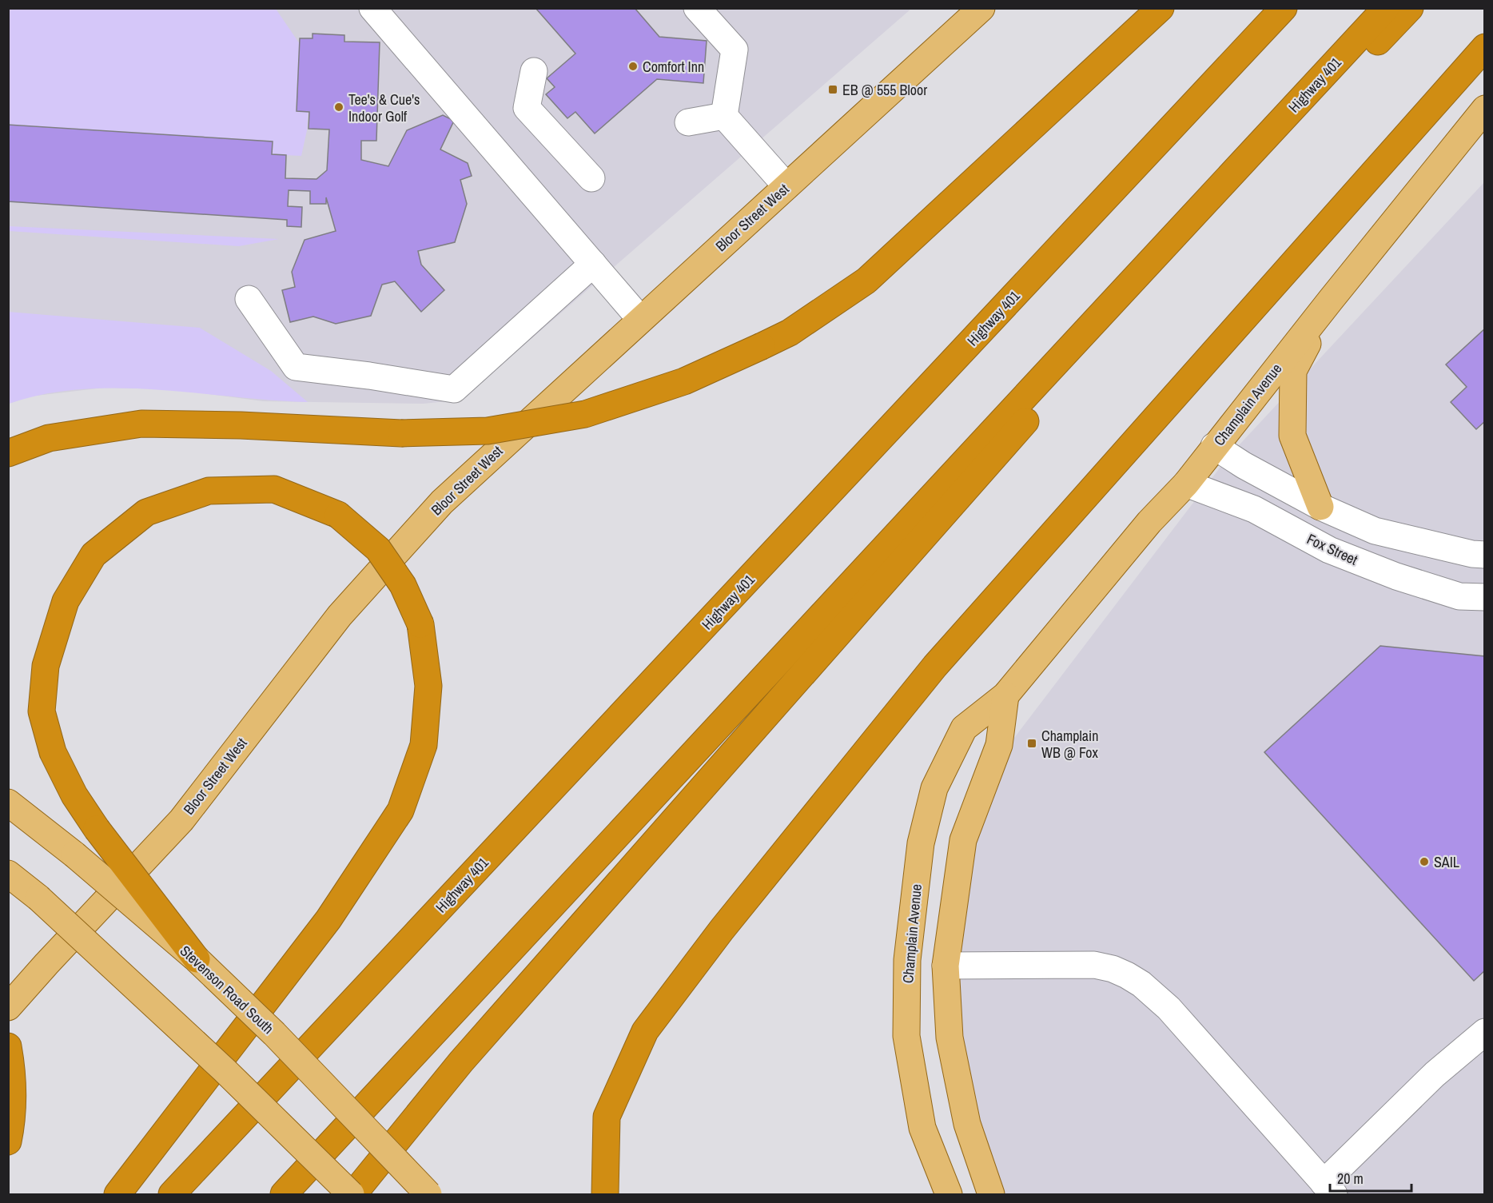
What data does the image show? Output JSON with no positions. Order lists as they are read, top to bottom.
{
  "streets": {
    "highway": ["Highway 401"],
    "main road": ["Bloor Street West", "Champlain Avenue", "Stevenson Road South"],
    "street": ["Fox Street"]
  },
  "crossings": [
    ["Champlain Avenue", "Fox Street"]
  ],
  "places": {
    "other": ["Comfort Inn", "Tee's & Cue's Indoor Golf", "SAIL"],
    "transit": ["EB @ 555 Bloor", "Champlain WB @ Fox"]
  },
  "scale_bar": "20 m"
}
